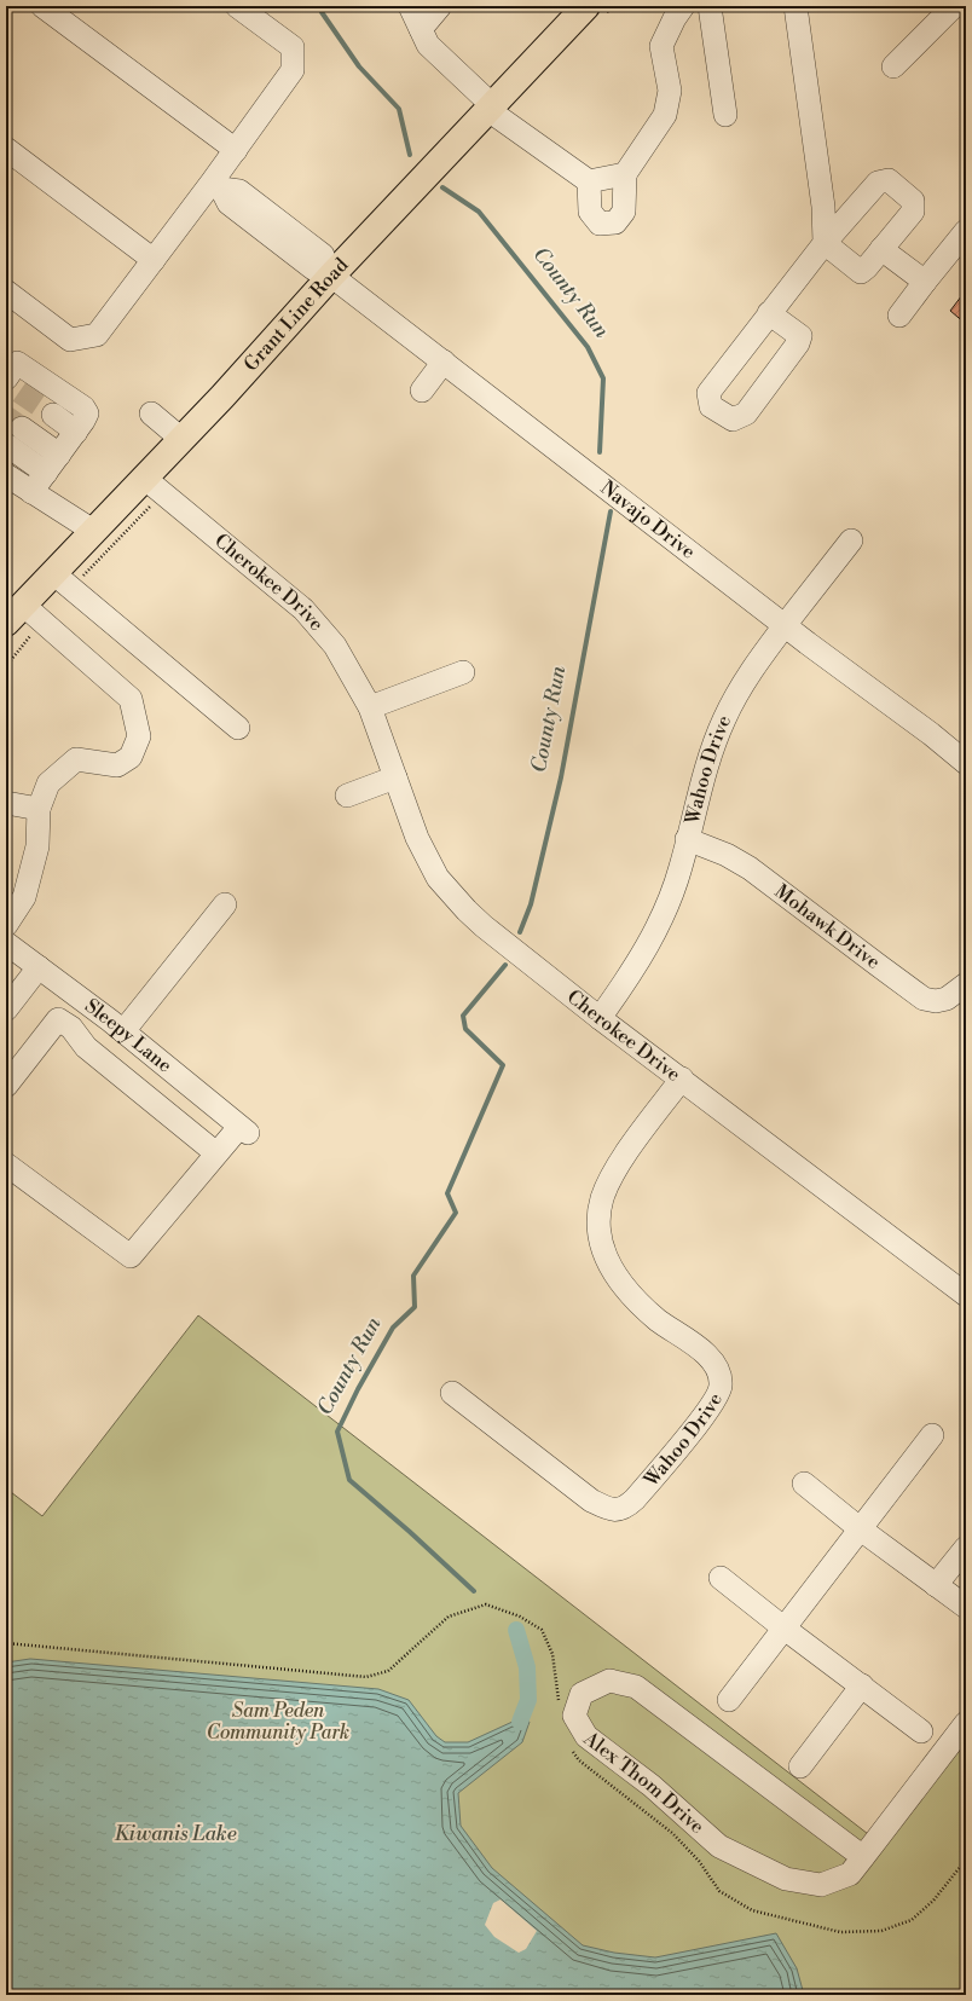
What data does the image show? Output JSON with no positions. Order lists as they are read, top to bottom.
{
  "streets": {
    "main road": ["Grant Line Road"],
    "street": [
      "Navajo Drive",
      "Cherokee Drive",
      "Wahoo Drive",
      "Mohawk Drive",
      "Sleepy Lane",
      "Alex Thom Drive"
    ]
  },
  "crossings": [
    ["Grant Line Road", "Navajo Drive"],
    ["Grant Line Road", "Cherokee Drive"],
    ["Navajo Drive", "Wahoo Drive"],
    ["Cherokee Drive", "Wahoo Drive"],
    ["Wahoo Drive", "Mohawk Drive"]
  ],
  "water": ["County Run", "Kiwanis Lake"],
  "parks": ["Sam Peden Community Park"]
}
